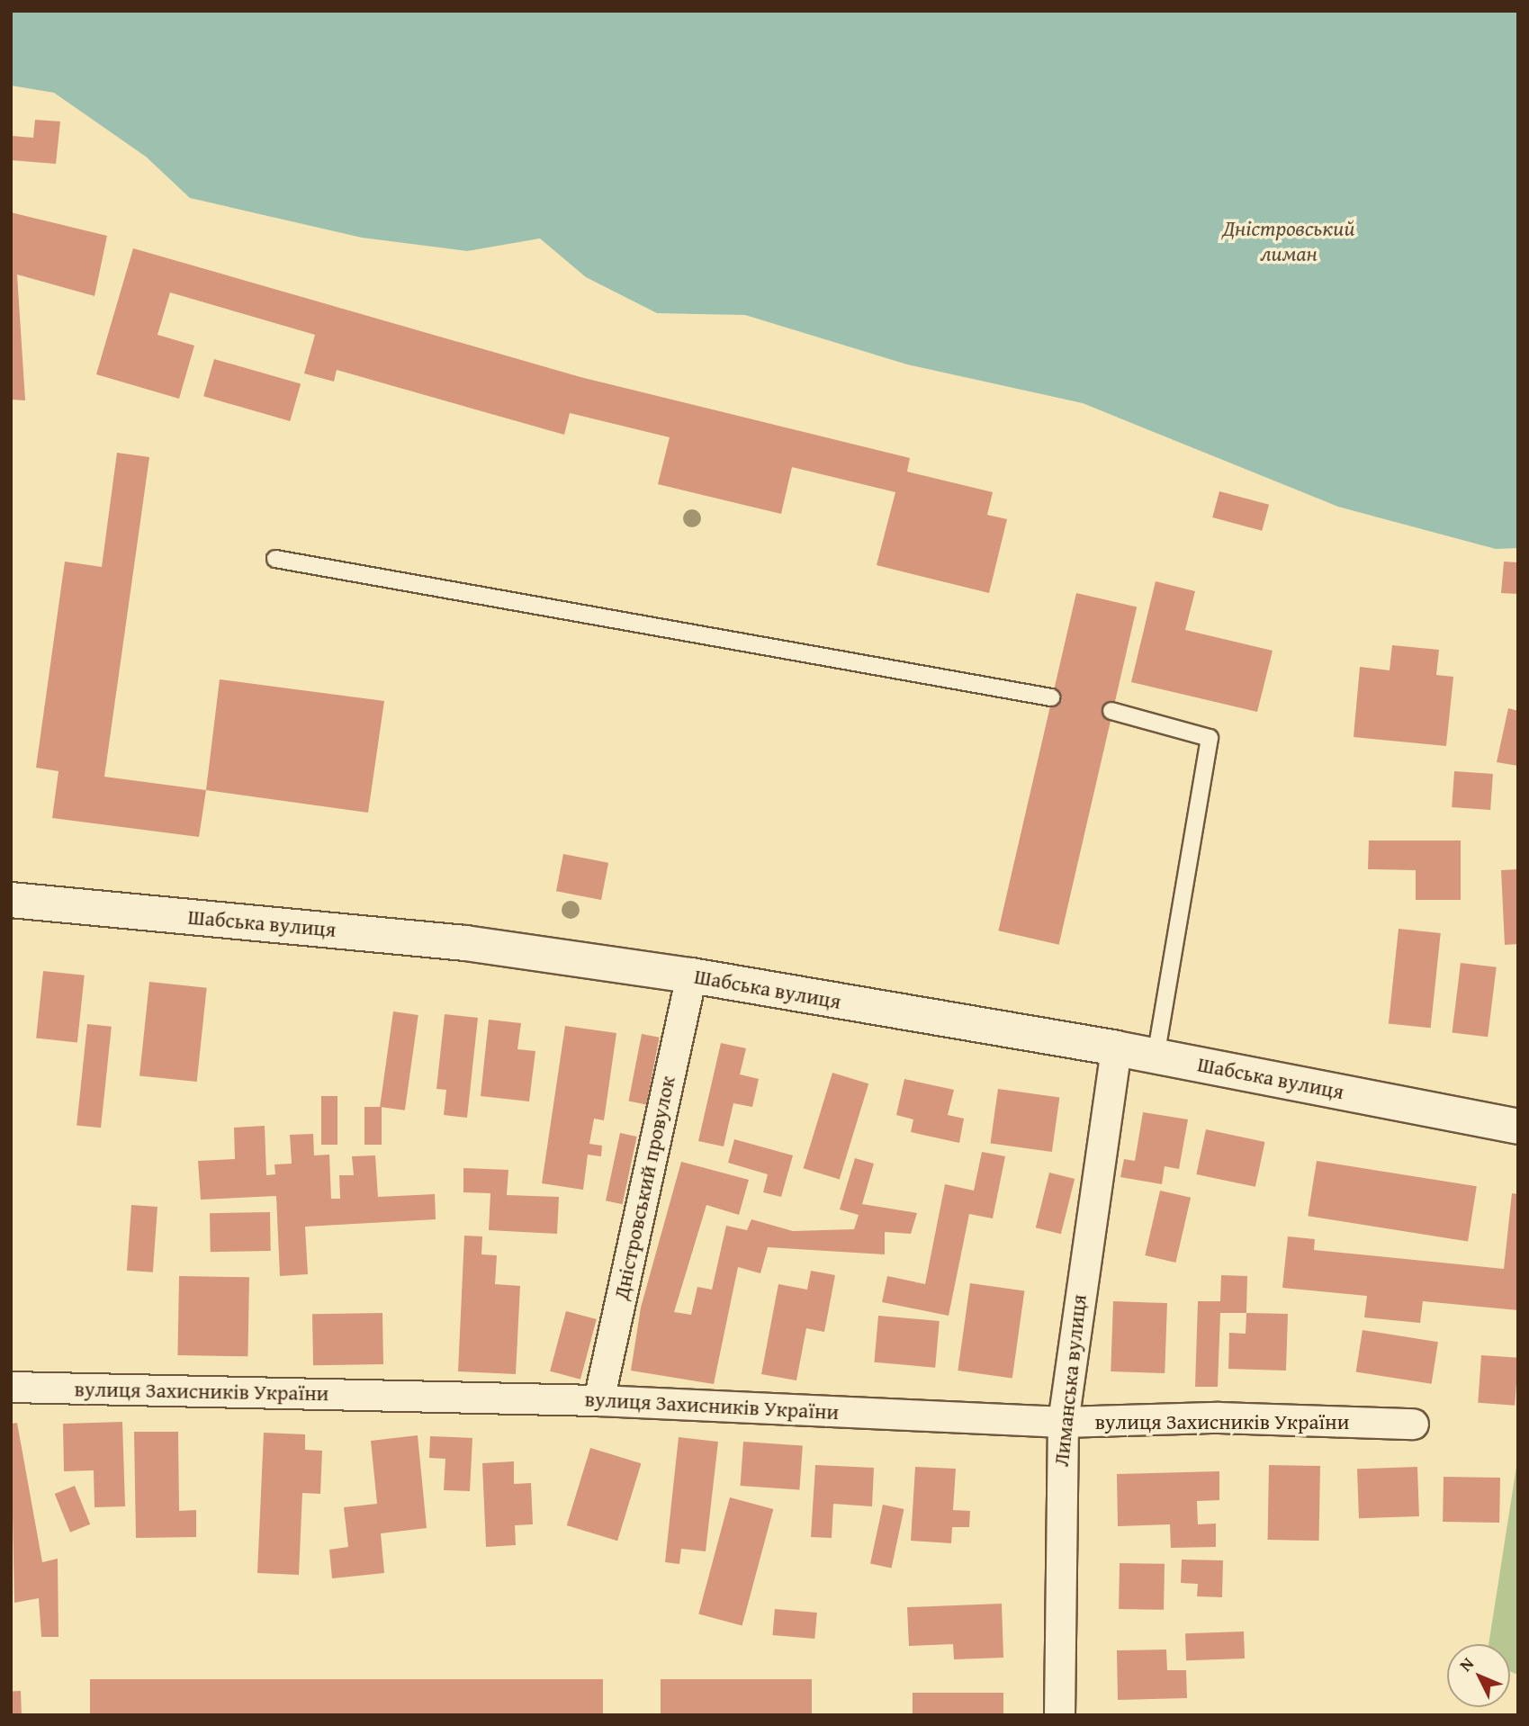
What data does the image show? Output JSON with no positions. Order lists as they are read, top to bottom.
{
  "streets": {
    "main road": ["Шабська вулиця"],
    "street": ["Дністровський провулок", "Лиманська вулиця", "вулиця Захисників України"]
  },
  "crossings": [
    ["Шабська вулиця", "Дністровський провулок"],
    ["Шабська вулиця", "Лиманська вулиця"],
    ["Дністровський провулок", "вулиця Захисників України"],
    ["Лиманська вулиця", "вулиця Захисників України"]
  ],
  "water": ["Дністровський лиман"],
  "north": "top left"
}
